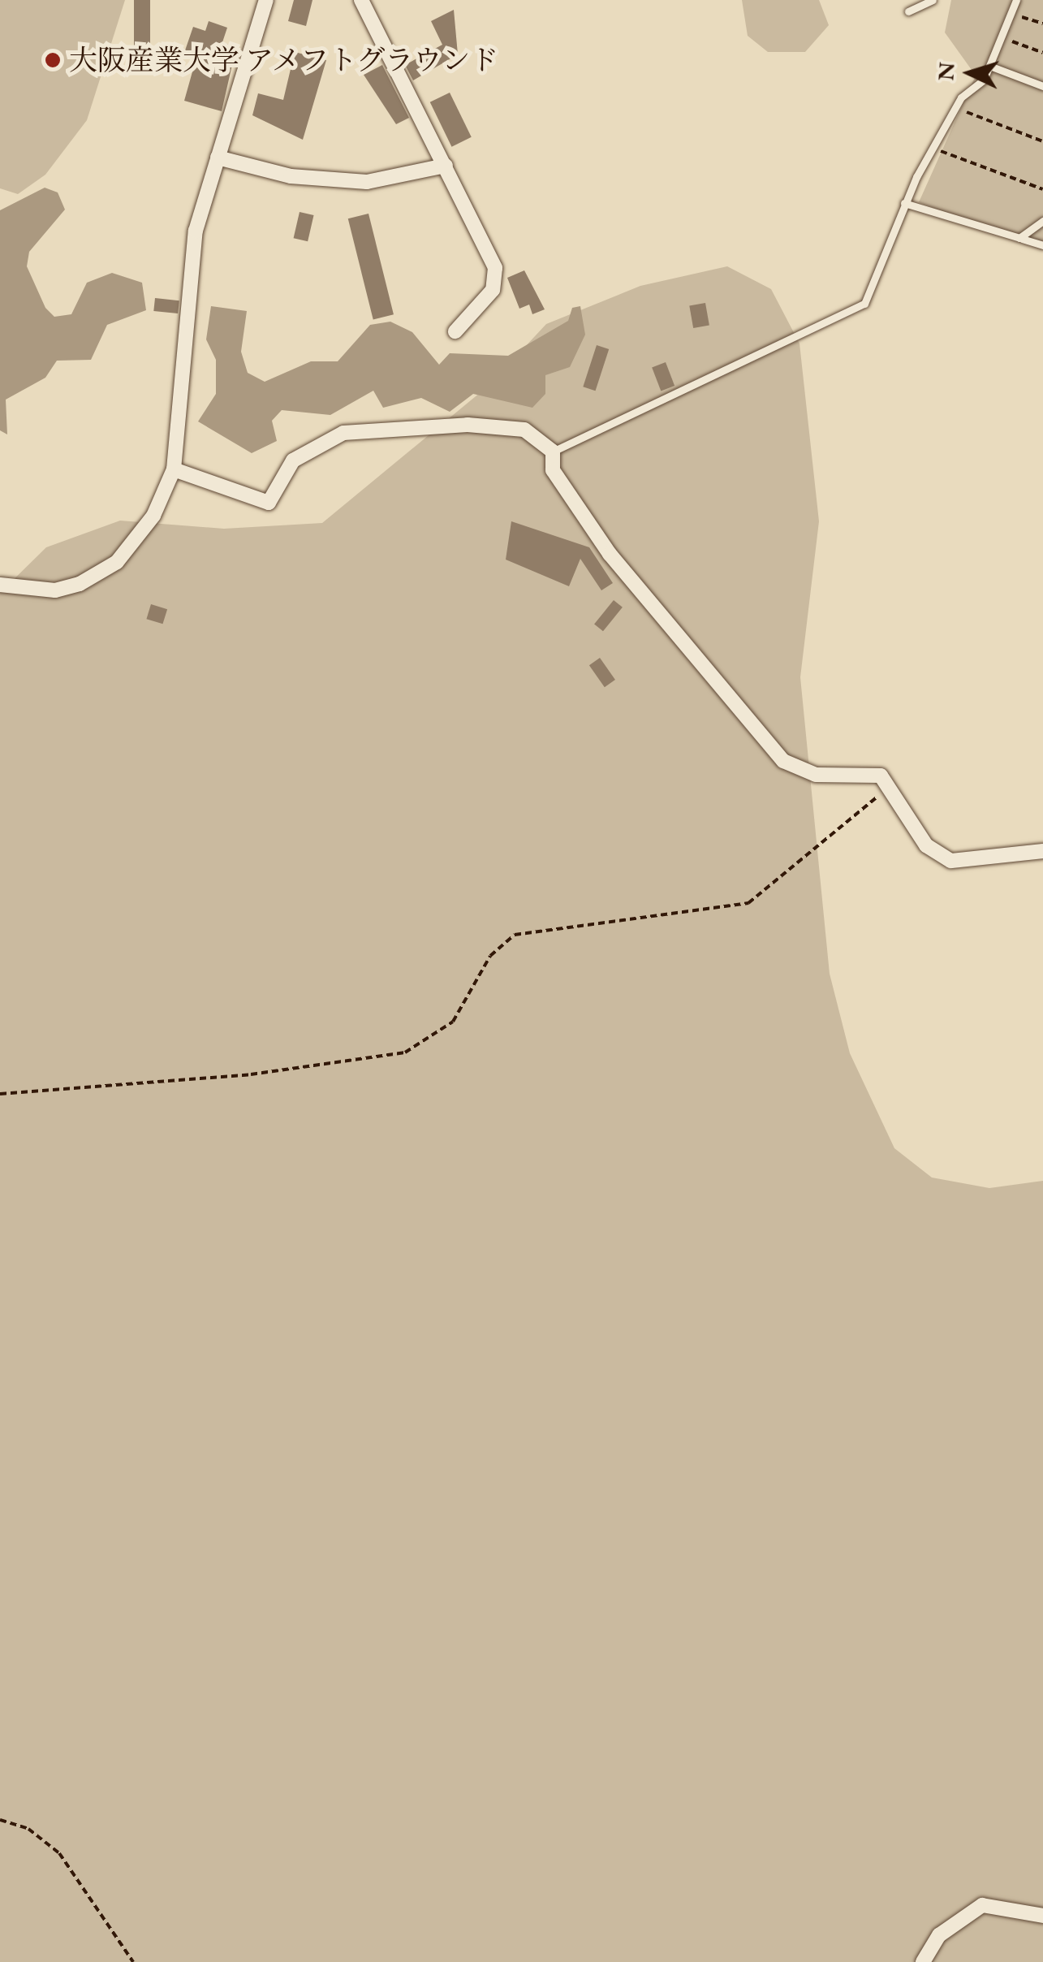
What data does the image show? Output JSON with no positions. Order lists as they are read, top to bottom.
{
  "places": ["大阪産業大学 アメフトグラウンド"],
  "north": "left"
}
